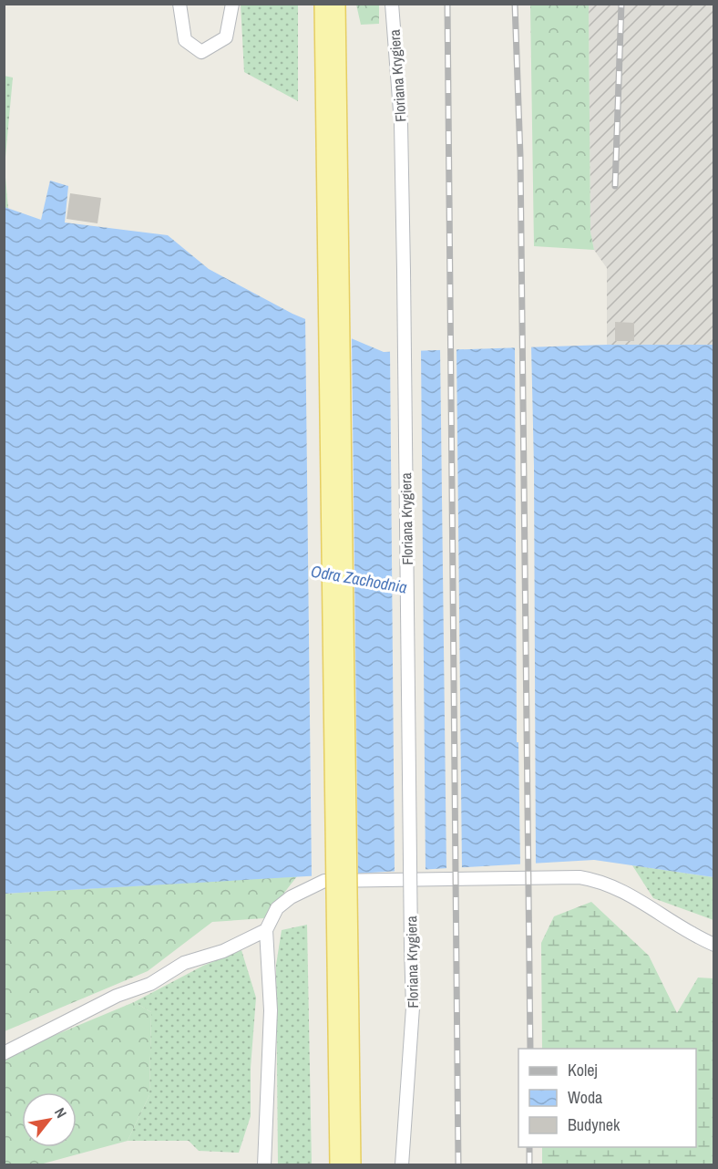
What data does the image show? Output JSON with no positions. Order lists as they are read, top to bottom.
{
  "streets": {
    "lane": ["Floriana Krygiera"]
  },
  "water": ["Odra Zachodnia"],
  "legend": ["Kolej", "Woda", "Budynek"],
  "north": "top right"
}
